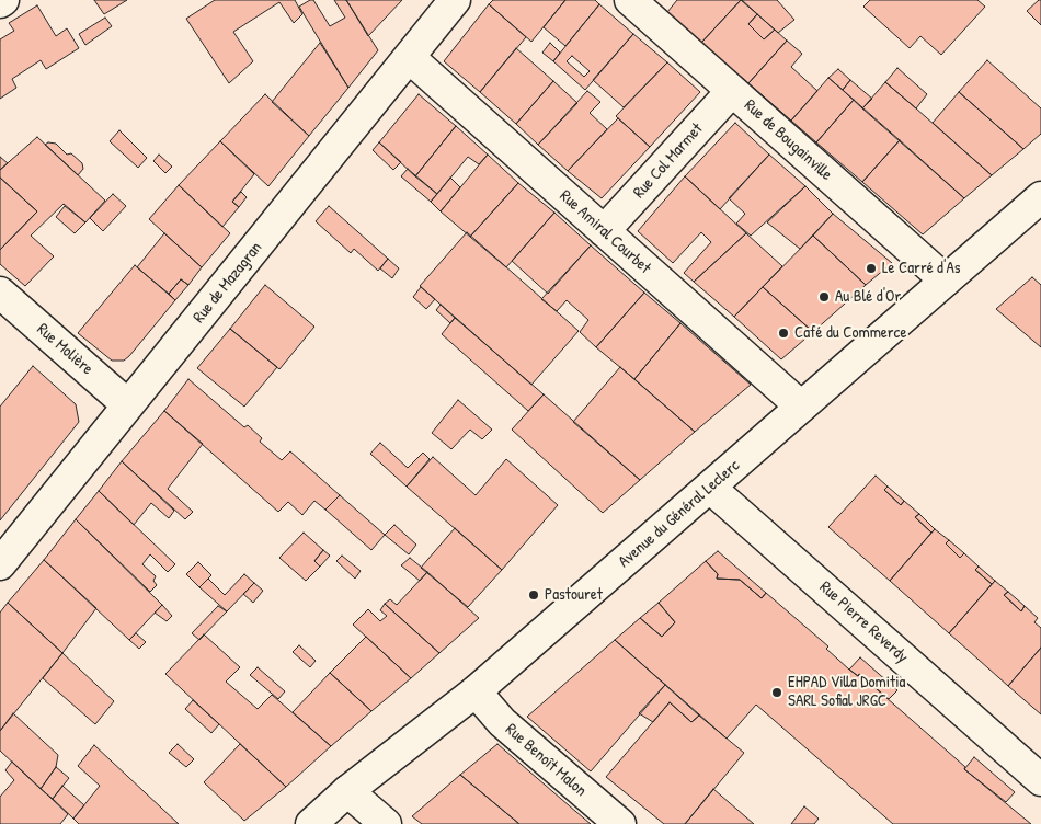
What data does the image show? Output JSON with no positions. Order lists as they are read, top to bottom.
{
  "streets": {
    "street": [
      "Rue de Bougainville",
      "Rue Col Marmet",
      "Rue Amiral Courbet",
      "Rue de Mazagran",
      "Rue Molière",
      "Avenue du Général Leclerc",
      "Rue Pierre Reverdy",
      "Rue Benoît Malon"
    ]
  },
  "crossings": [
    ["Rue de Bougainville", "Rue Col Marmet"],
    ["Rue de Bougainville", "Avenue du Général Leclerc"],
    ["Rue Col Marmet", "Rue Amiral Courbet"],
    ["Rue Amiral Courbet", "Rue de Mazagran"],
    ["Rue Amiral Courbet", "Avenue du Général Leclerc"],
    ["Rue de Mazagran", "Rue Molière"],
    ["Avenue du Général Leclerc", "Rue Pierre Reverdy"],
    ["Avenue du Général Leclerc", "Rue Benoît Malon"]
  ],
  "places": [
    "Le Carré d'As",
    "Au Blé d'Or",
    "Café du Commerce",
    "Pastouret",
    "EHPAD Villa Domitia SARL Sofial JRGC"
  ]
}
